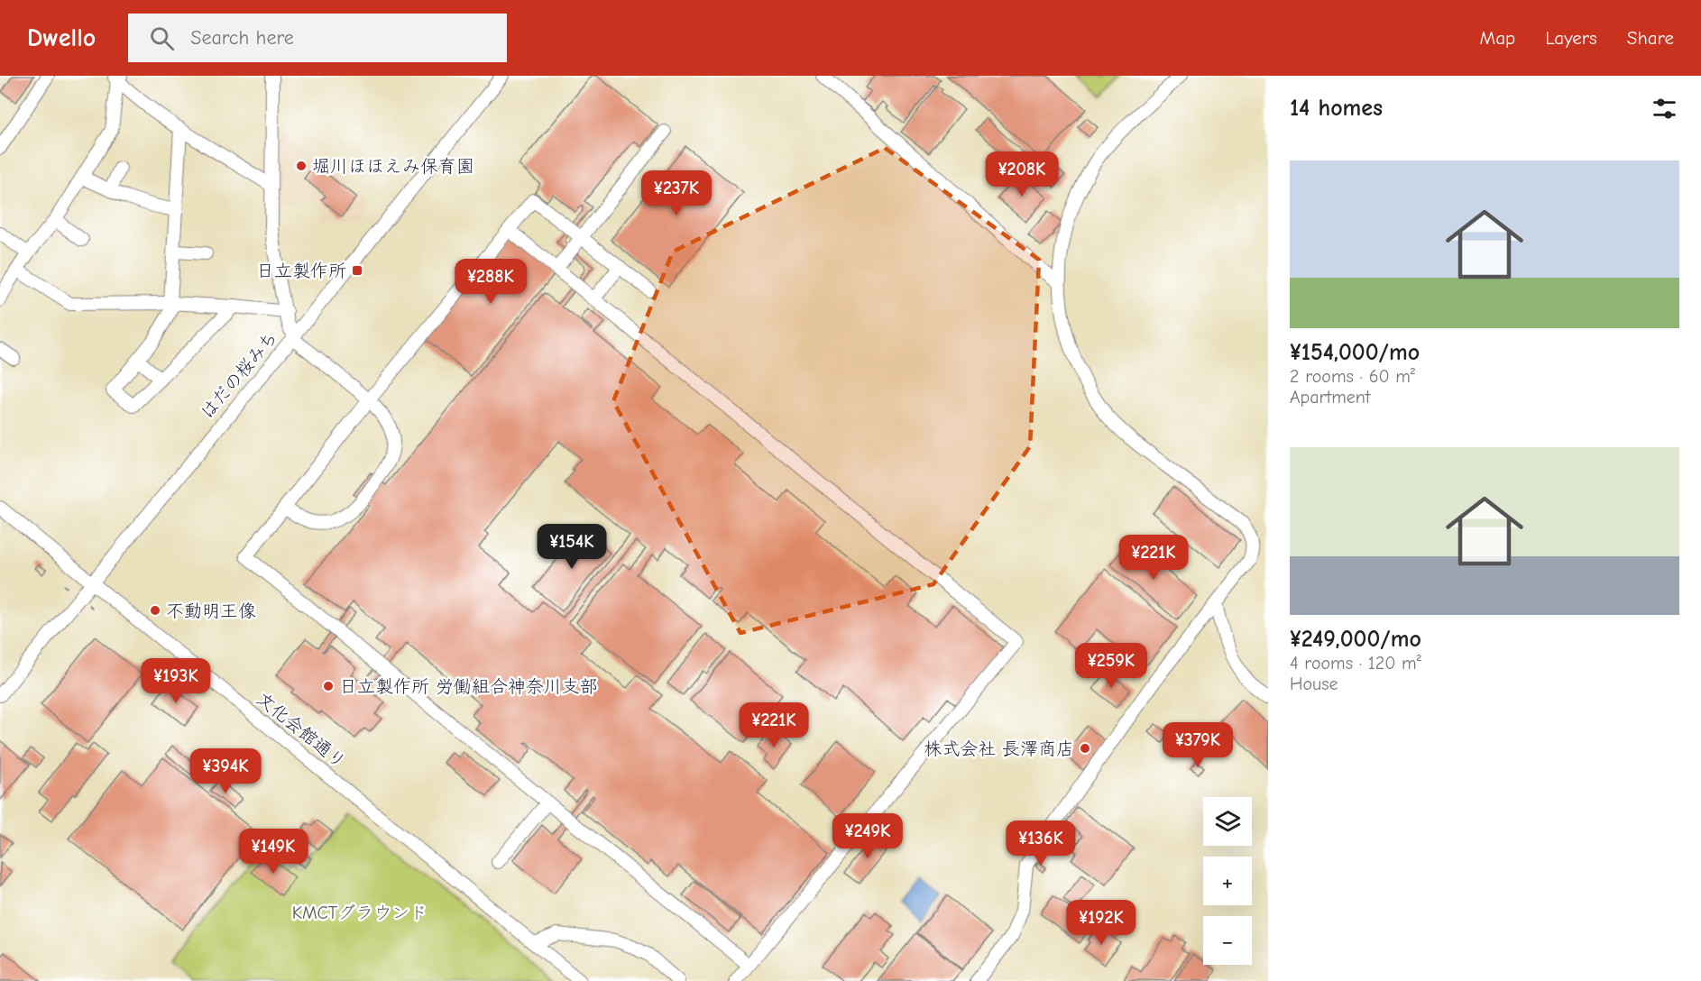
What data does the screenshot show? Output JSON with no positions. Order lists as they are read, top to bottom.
{
  "streets": {
    "street": ["はだの桜みち", "文化会館通り"]
  },
  "crossings": [
    ["はだの桜みち", "文化会館通り"]
  ],
  "parks": ["KMCTグラウンド"],
  "places": {
    "other": [
      "堀川ほほえみ保育園",
      "不動明王像",
      "日立製作所 労働組合神奈川支部",
      "株式会社 長澤商店"
    ],
    "transit": ["日立製作所"]
  },
  "page": {
    "header": "Dwello",
    "search": "Search here",
    "nav": ["Map", "Layers", "Share"],
    "heading": "14 homes",
    "list": [
      {
        "name": "¥154,000/mo",
        "note": "2 rooms · 60 m² · Apartment"
      },
      {
        "name": "¥249,000/mo",
        "note": "4 rooms · 120 m² · House"
      }
    ],
    "price": [
      "¥208K",
      "¥237K",
      "¥288K",
      "¥154K",
      "¥221K",
      "¥259K",
      "¥193K",
      "¥221K",
      "¥379K",
      "¥394K",
      "¥249K",
      "¥136K",
      "¥149K",
      "¥192K"
    ],
    "map_buttons": ["+", "−"]
  }
}
